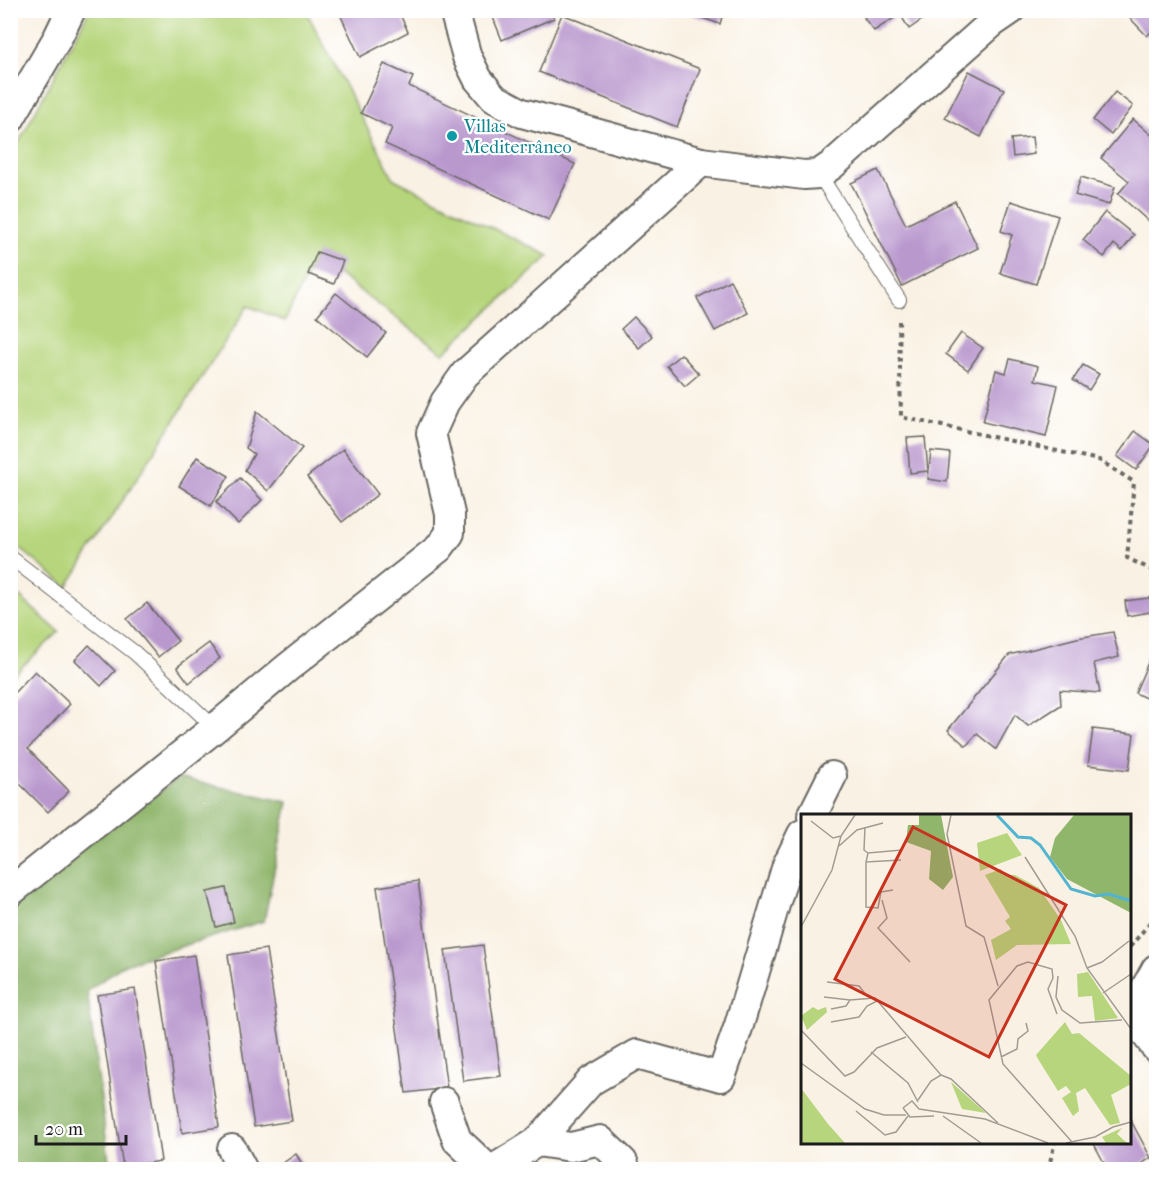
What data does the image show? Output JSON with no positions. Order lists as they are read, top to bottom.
{
  "places": ["Villas Mediterrâneo"],
  "scale_bar": "20 m"
}
